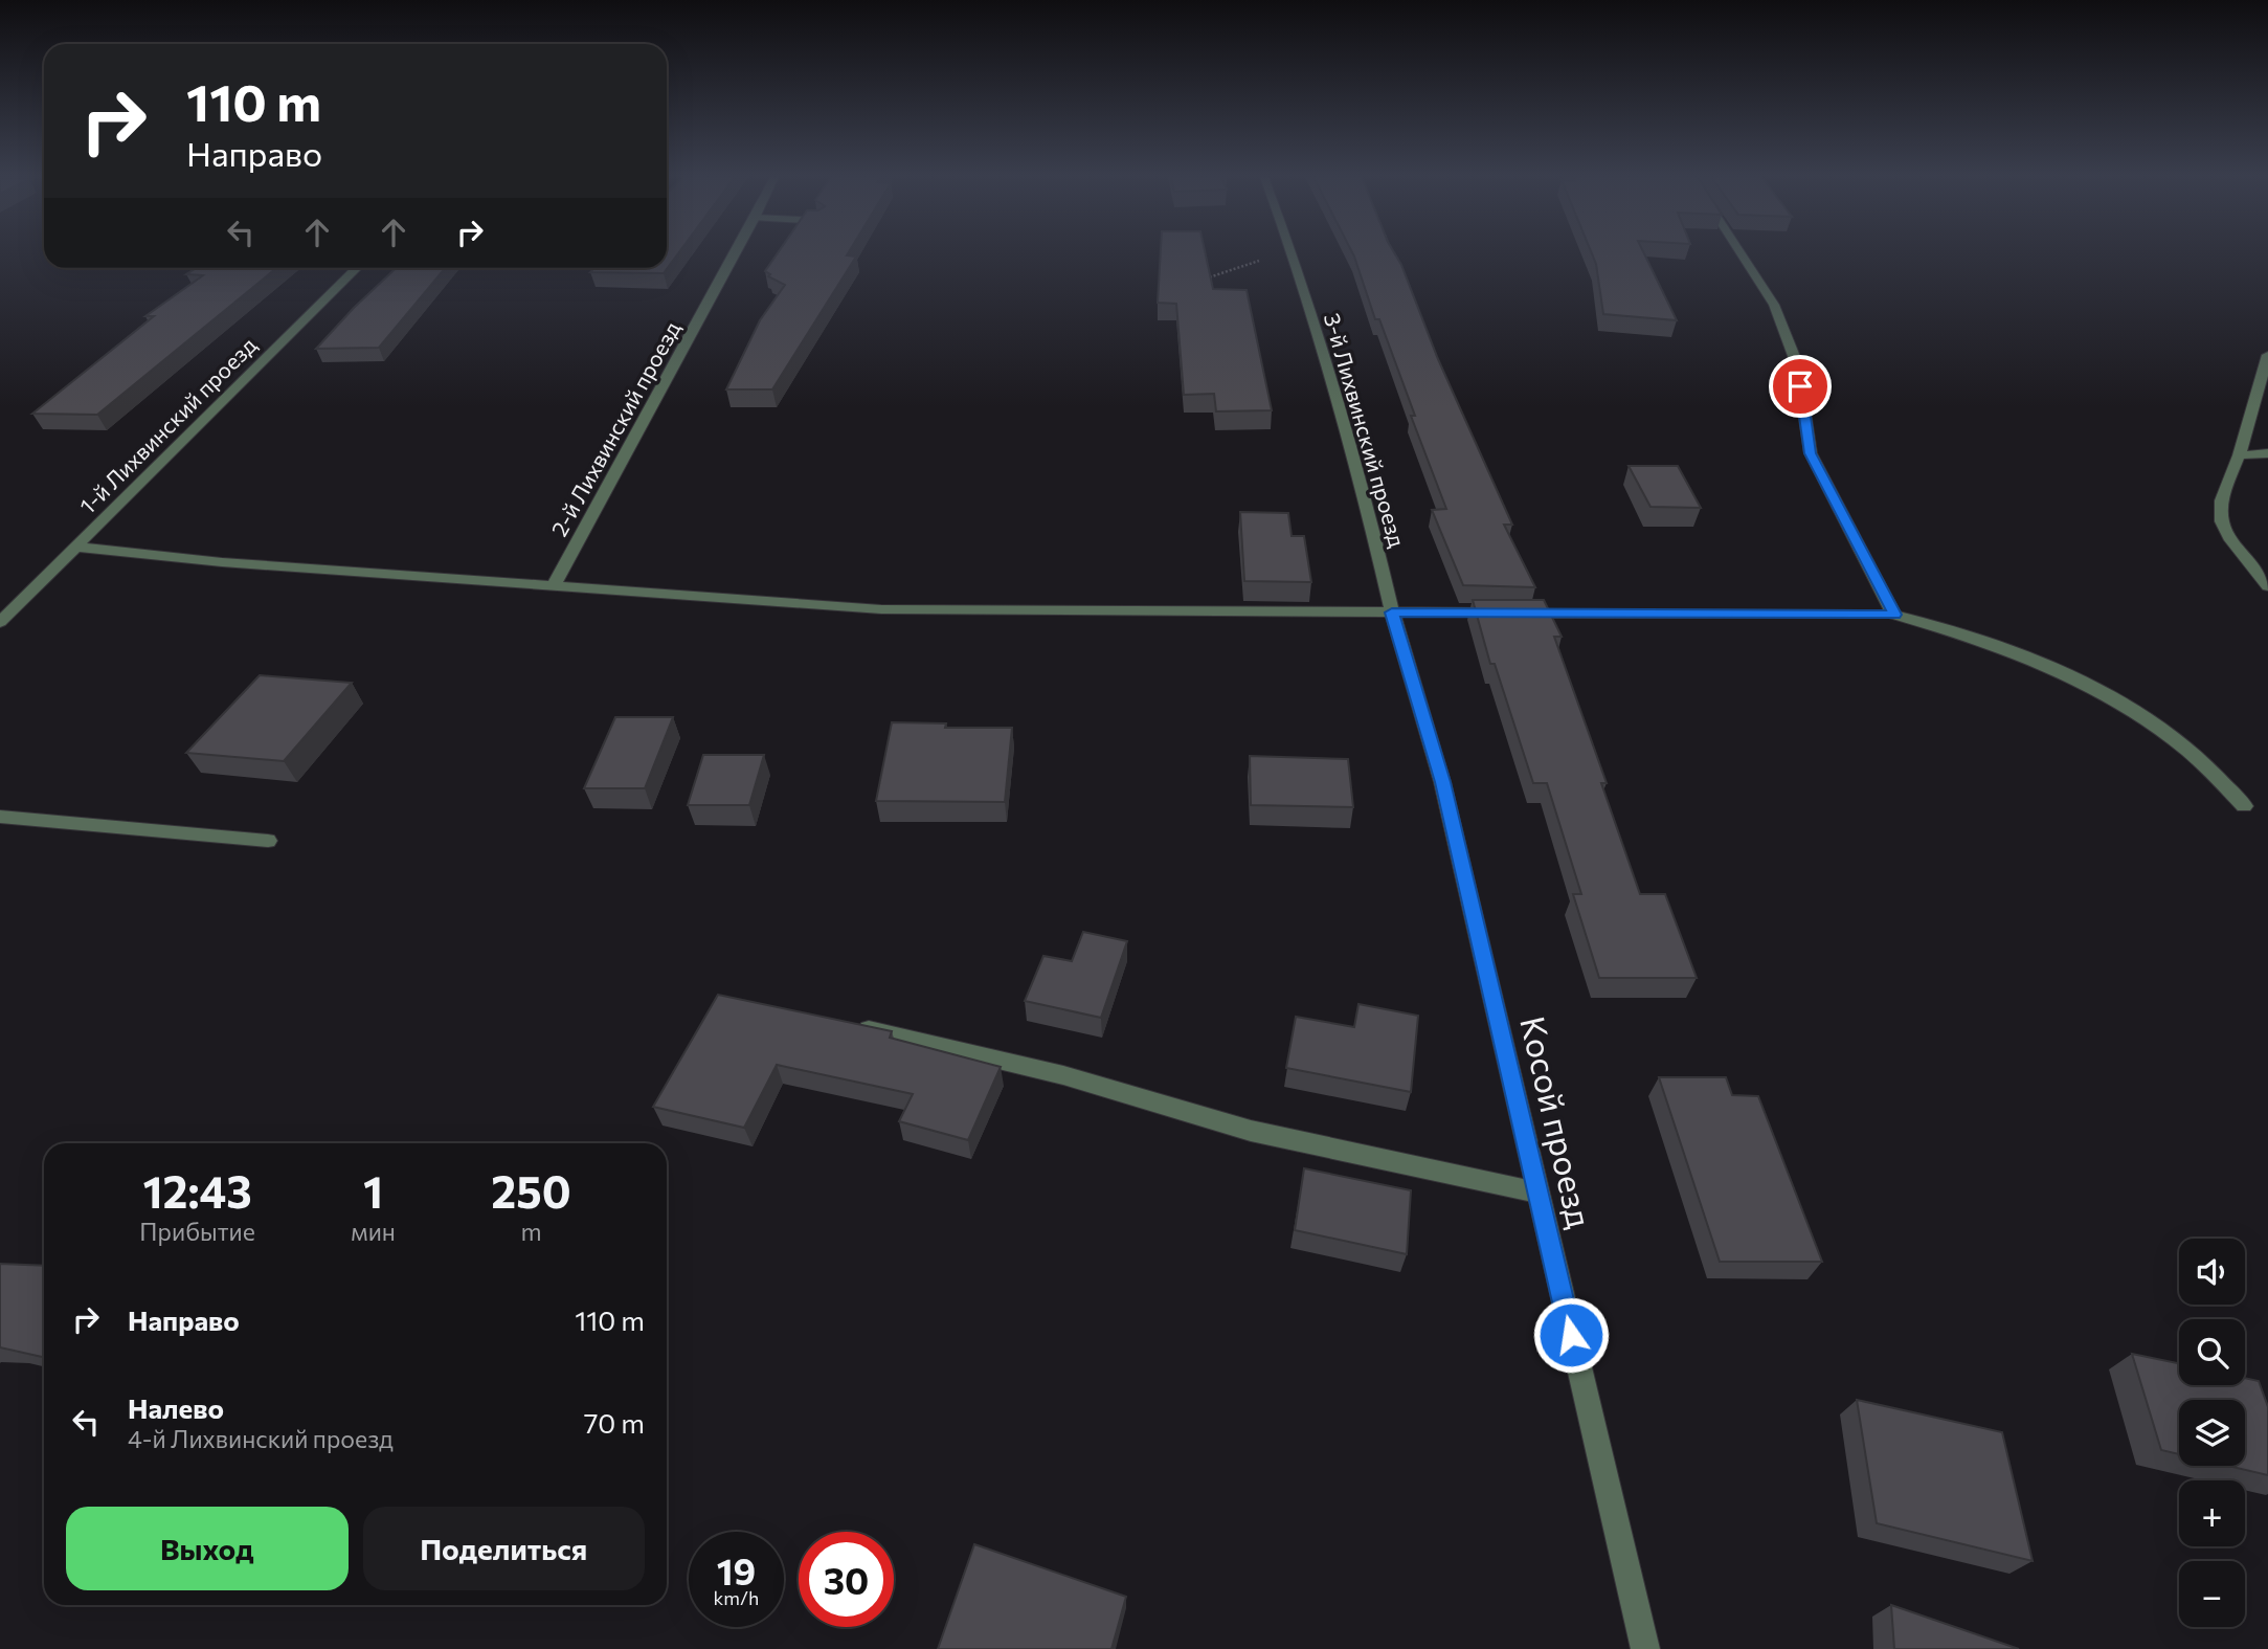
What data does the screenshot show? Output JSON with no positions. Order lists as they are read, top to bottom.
{
  "streets": {
    "street": [
      "1-й Лихвинский проезд",
      "2-й Лихвинский проезд",
      "3-й Лихвинский проезд",
      "Косой проезд"
    ]
  },
  "crossings": [
    ["3-й Лихвинский проезд", "Косой проезд"]
  ],
  "page": {
    "turn": ["110 m", "Направо"],
    "eta": [
      "12:43",
      "Прибытие",
      "1",
      "мин",
      "250",
      "m"
    ],
    "map_buttons": ["+", "−"],
    "list": [
      {
        "name": "Направо",
        "value": "110 m"
      },
      {
        "name": "Налево",
        "note": "4-й Лихвинский проезд",
        "value": "70 m"
      }
    ],
    "buttons": ["Выход", "Поделиться"],
    "speed": "19 km/h",
    "limit": "30"
  }
}
